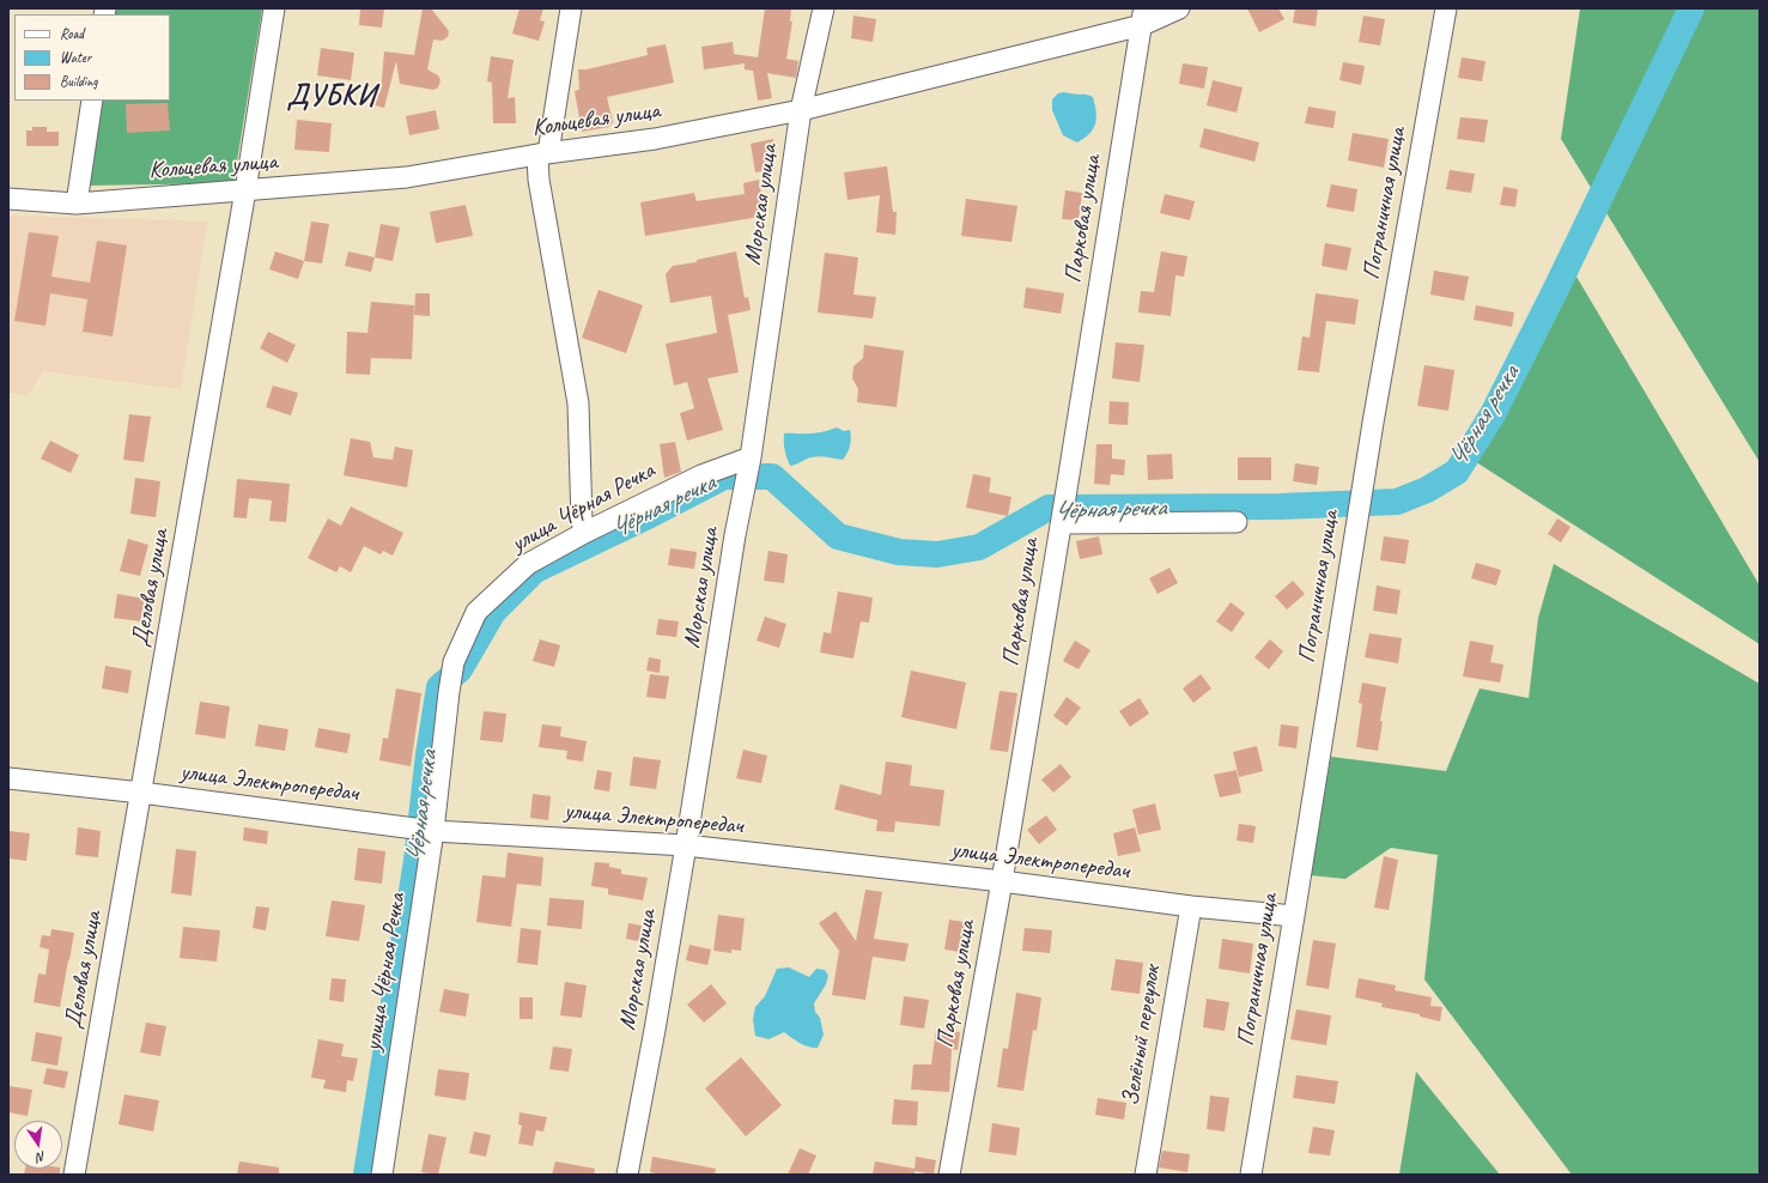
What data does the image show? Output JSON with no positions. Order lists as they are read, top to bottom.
{
  "streets": {
    "street": [
      "Кольцевая улица",
      "Пограничная улица",
      "Морская улица",
      "Парковая улица",
      "улица Чёрная Речка",
      "Деловая улица",
      "улица Электропередач",
      "Зелёный переулок"
    ]
  },
  "crossings": [
    ["Кольцевая улица", "Морская улица"],
    ["Кольцевая улица", "Парковая улица"],
    ["Кольцевая улица", "Деловая улица"],
    ["Пограничная улица", "улица Электропередач"],
    ["Морская улица", "улица Чёрная Речка"],
    ["Морская улица", "улица Электропередач"],
    ["Парковая улица", "улица Электропередач"],
    ["улица Чёрная Речка", "улица Электропередач"],
    ["Деловая улица", "улица Электропередач"],
    ["улица Электропередач", "Зелёный переулок"]
  ],
  "districts": ["ДУБКИ"],
  "water": ["Чёрная речка"],
  "legend": ["Road", "Water", "Building"],
  "north": "bottom"
}
